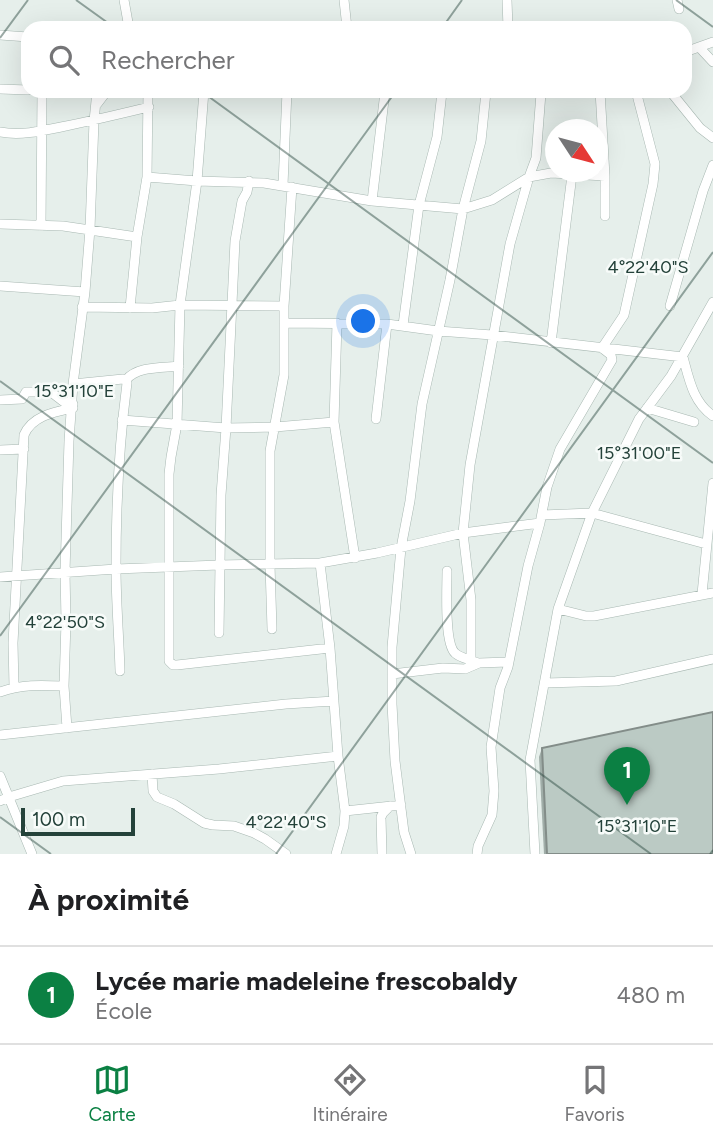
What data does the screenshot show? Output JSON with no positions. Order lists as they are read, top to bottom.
{
  "scale_bar": "100 m",
  "north": "bottom right",
  "page": {
    "search": "Rechercher",
    "pins": "1",
    "scale": "100 m",
    "heading": "À proximité",
    "list": [
      {
        "mark": "1",
        "name": "Lycée marie madeleine frescobaldy",
        "note": "École",
        "value": "480 m"
      }
    ],
    "nav": ["Carte", "Itinéraire", "Favoris"]
  },
  "coordinates": [
    "4°22'40\"S",
    "15°31'10\"E",
    "15°31'00\"E",
    "4°22'50\"S"
  ]
}
